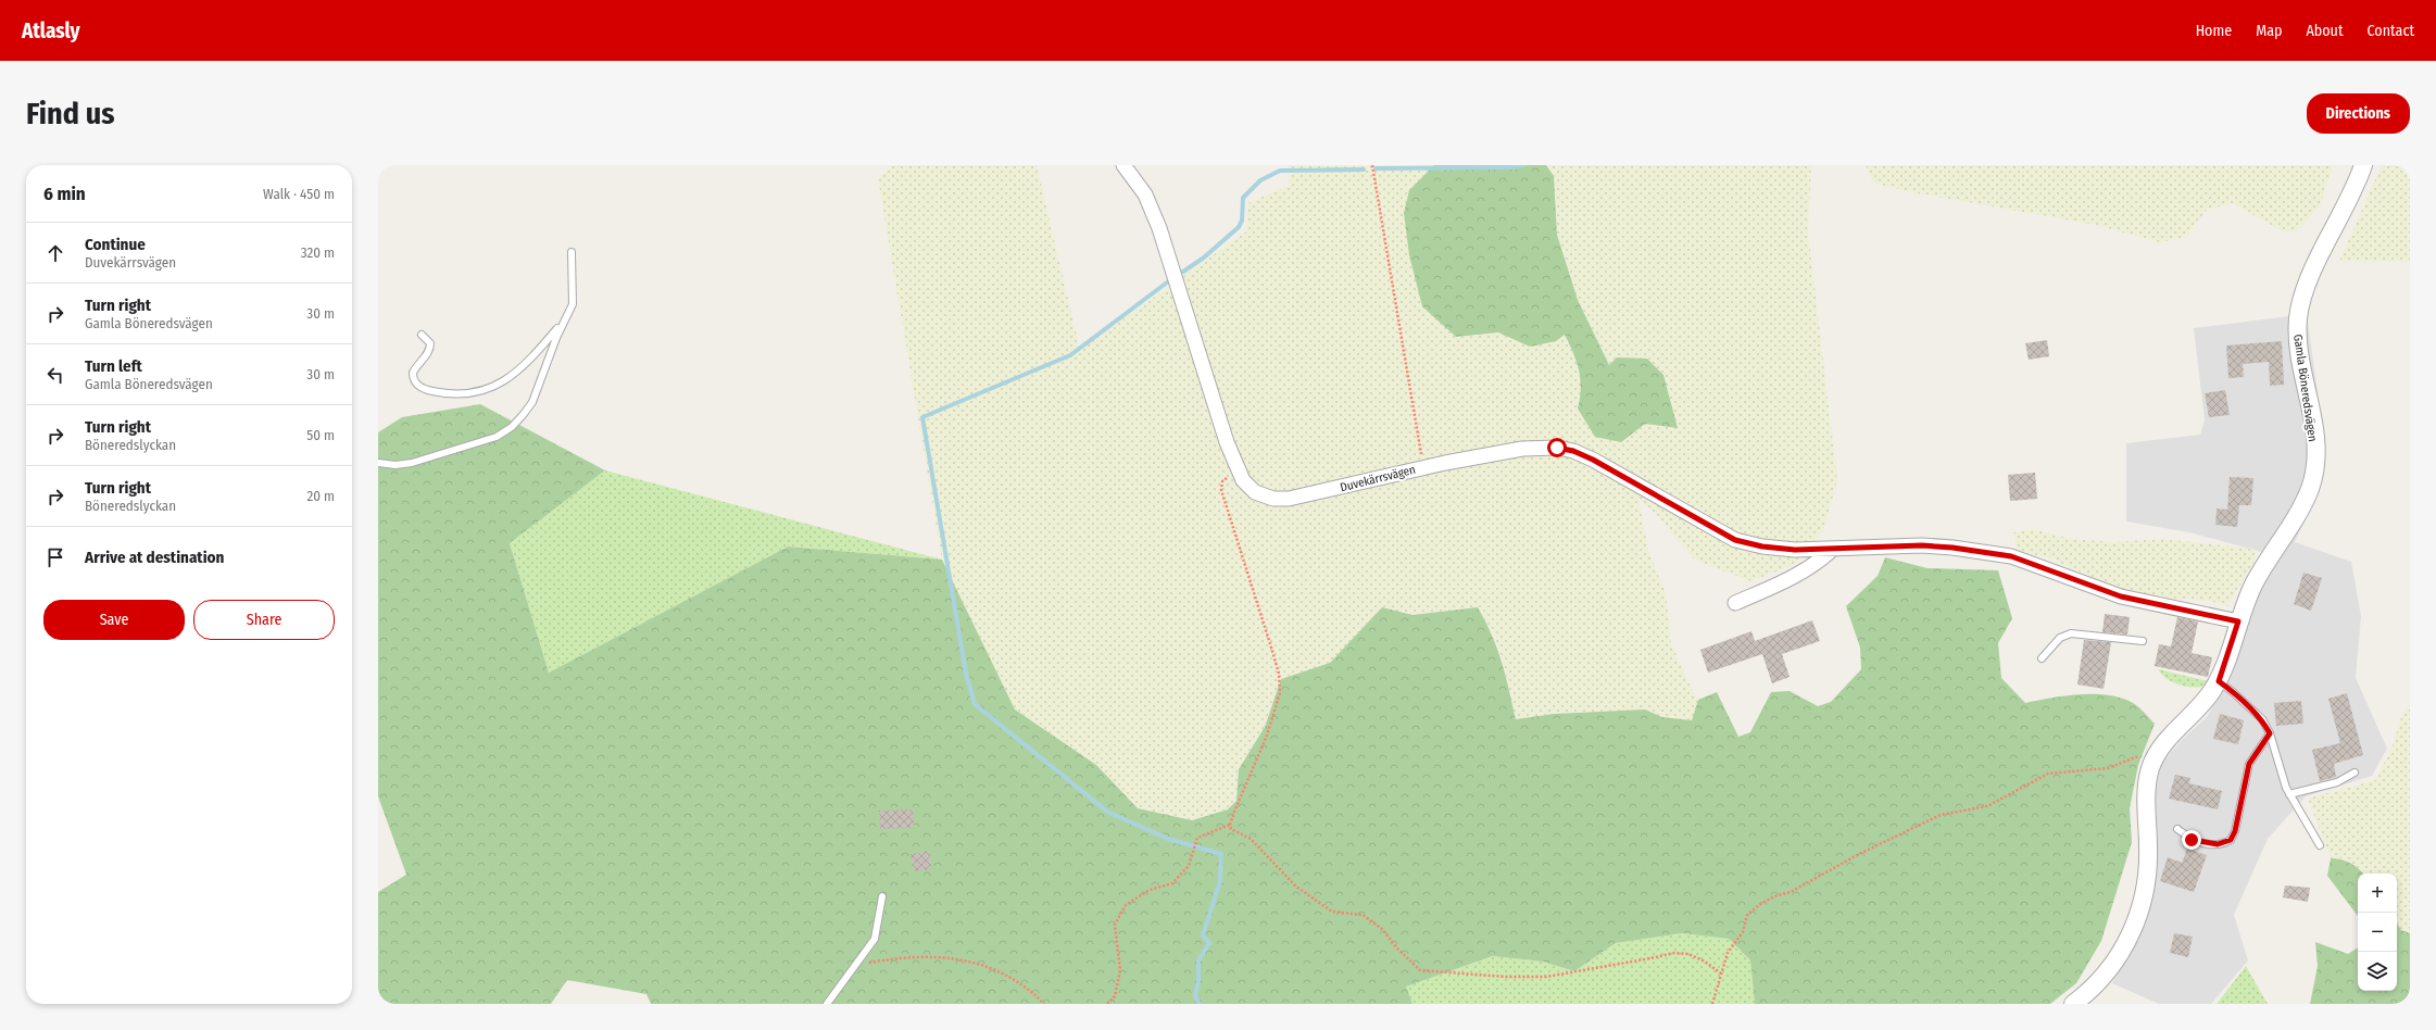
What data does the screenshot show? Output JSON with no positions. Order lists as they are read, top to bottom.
{
  "streets": {
    "street": ["Gamla Böneredsvägen", "Duvekärrsvägen"]
  },
  "crossings": [
    ["Gamla Böneredsvägen", "Duvekärrsvägen"]
  ],
  "page": {
    "header": "Atlasly",
    "nav": [
      "Home",
      "Map",
      "About",
      "Contact"
    ],
    "buttons": [
      "Directions",
      ["Save", "Share"]
    ],
    "title": "Find us",
    "heading": ["6 min", "Walk · 450 m"],
    "list": [
      ["Continue", "Duvekärrsvägen", "320 m"],
      ["Turn right", "Gamla Böneredsvägen", "30 m"],
      ["Turn left", "Gamla Böneredsvägen", "30 m"],
      ["Turn right", "Böneredslyckan", "50 m"],
      ["Turn right", "Böneredslyckan", "20 m"],
      "Arrive at destination"
    ],
    "map_buttons": ["+", "−"]
  }
}
